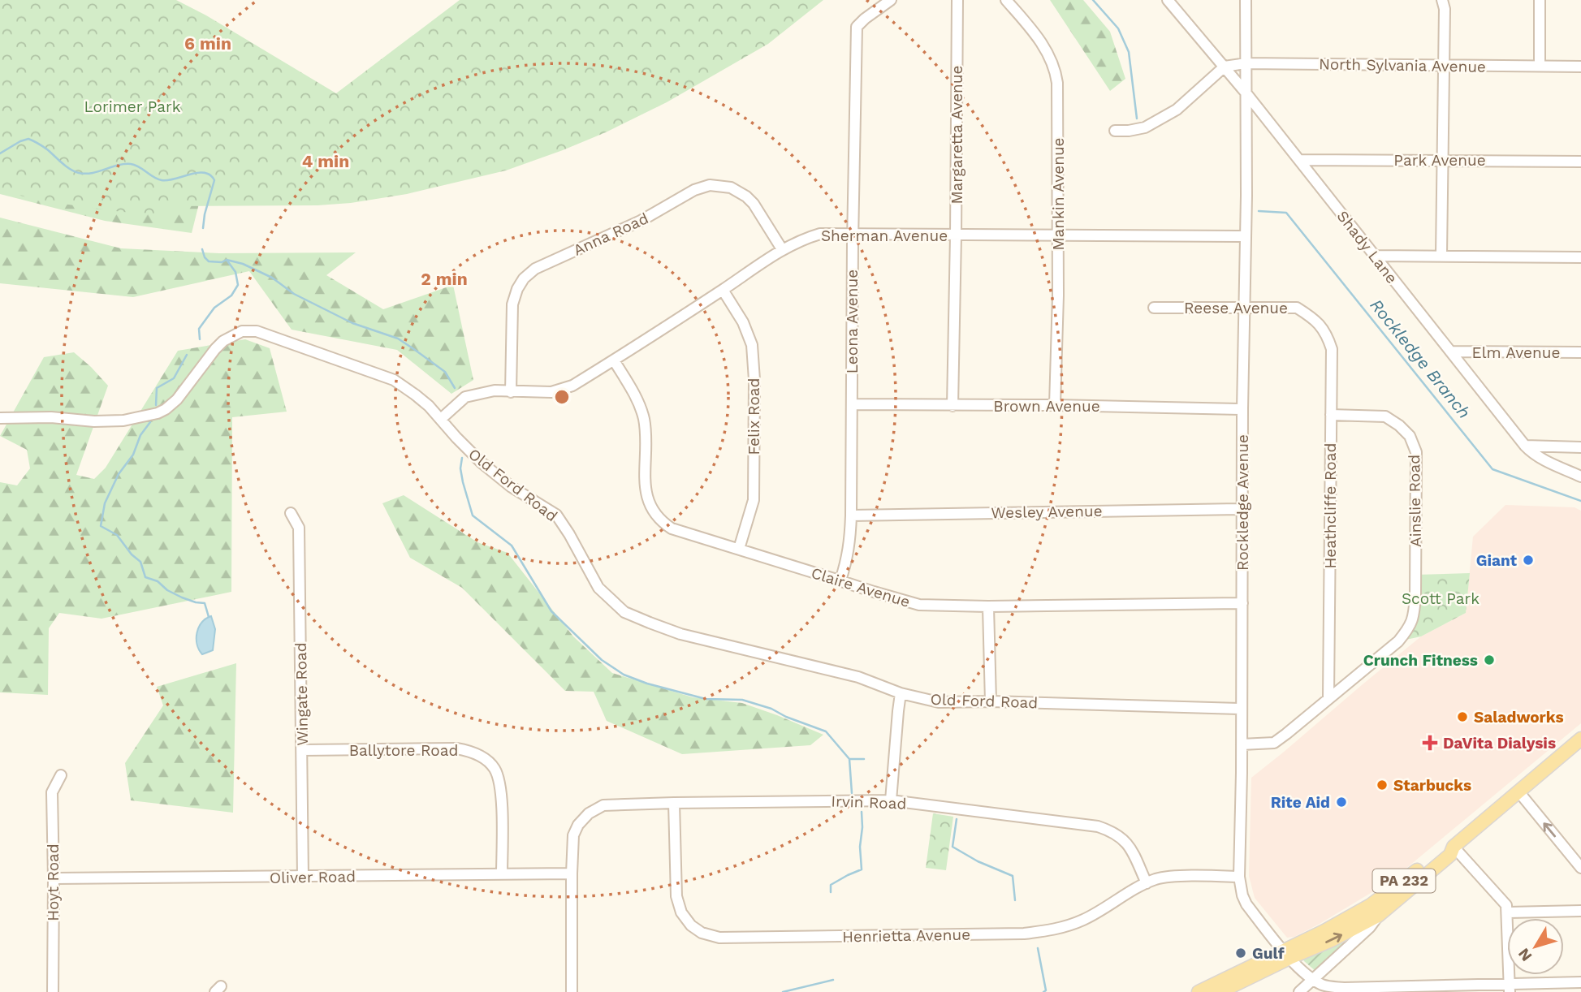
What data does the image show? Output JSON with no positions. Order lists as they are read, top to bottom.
{
  "streets": {
    "main road": ["PA 232"],
    "street": [
      "North Sylvania Avenue",
      "Margaretta Avenue",
      "Park Avenue",
      "Mankin Avenue",
      "Anna Road",
      "Sherman Avenue",
      "Shady Lane",
      "Reese Avenue",
      "Leona Avenue",
      "Elm Avenue",
      "Brown Avenue",
      "Felix Road",
      "Old Ford Road",
      "Ainslie Road",
      "Rockledge Avenue",
      "Heathcliffe Road",
      "Wesley Avenue",
      "Claire Avenue",
      "Wingate Road",
      "Ballytore Road",
      "Irvin Road",
      "Oliver Road",
      "Hoyt Road",
      "Henrietta Avenue"
    ]
  },
  "crossings": [
    ["North Sylvania Avenue", "Shady Lane"],
    ["North Sylvania Avenue", "Rockledge Avenue"],
    ["Margaretta Avenue", "Sherman Avenue"],
    ["Margaretta Avenue", "Brown Avenue"],
    ["Park Avenue", "Shady Lane"],
    ["Mankin Avenue", "Sherman Avenue"],
    ["Mankin Avenue", "Brown Avenue"],
    ["Anna Road", "Sherman Avenue"],
    ["Sherman Avenue", "Leona Avenue"],
    ["Sherman Avenue", "Felix Road"],
    ["Sherman Avenue", "Old Ford Road"],
    ["Sherman Avenue", "Rockledge Avenue"],
    ["Sherman Avenue", "Claire Avenue"],
    ["Shady Lane", "Elm Avenue"],
    ["Shady Lane", "Rockledge Avenue"],
    ["Reese Avenue", "Rockledge Avenue"],
    ["Reese Avenue", "Heathcliffe Road"],
    ["Leona Avenue", "Brown Avenue"],
    ["Leona Avenue", "Wesley Avenue"],
    ["Leona Avenue", "Claire Avenue"],
    ["Brown Avenue", "Rockledge Avenue"],
    ["Felix Road", "Claire Avenue"],
    ["Old Ford Road", "Rockledge Avenue"],
    ["Ainslie Road", "Heathcliffe Road"],
    ["Rockledge Avenue", "Wesley Avenue"],
    ["Rockledge Avenue", "Claire Avenue"],
    ["Rockledge Avenue", "PA 232"],
    ["Rockledge Avenue", "Henrietta Avenue"],
    ["Wingate Road", "Ballytore Road"],
    ["Wingate Road", "Oliver Road"],
    ["Ballytore Road", "Oliver Road"],
    ["Irvin Road", "Oliver Road"],
    ["Irvin Road", "Henrietta Avenue"],
    ["Oliver Road", "Hoyt Road"]
  ],
  "water": ["Rockledge Branch"],
  "parks": ["Lorimer Park", "Scott Park"],
  "places": {
    "other": [
      "Giant",
      "Crunch Fitness",
      "Saladworks",
      "Starbucks",
      "Rite Aid",
      "Gulf"
    ],
    "health": ["DaVita Dialysis"]
  },
  "north": "bottom left",
  "rings": ["6 min", "4 min", "2 min"]
}
